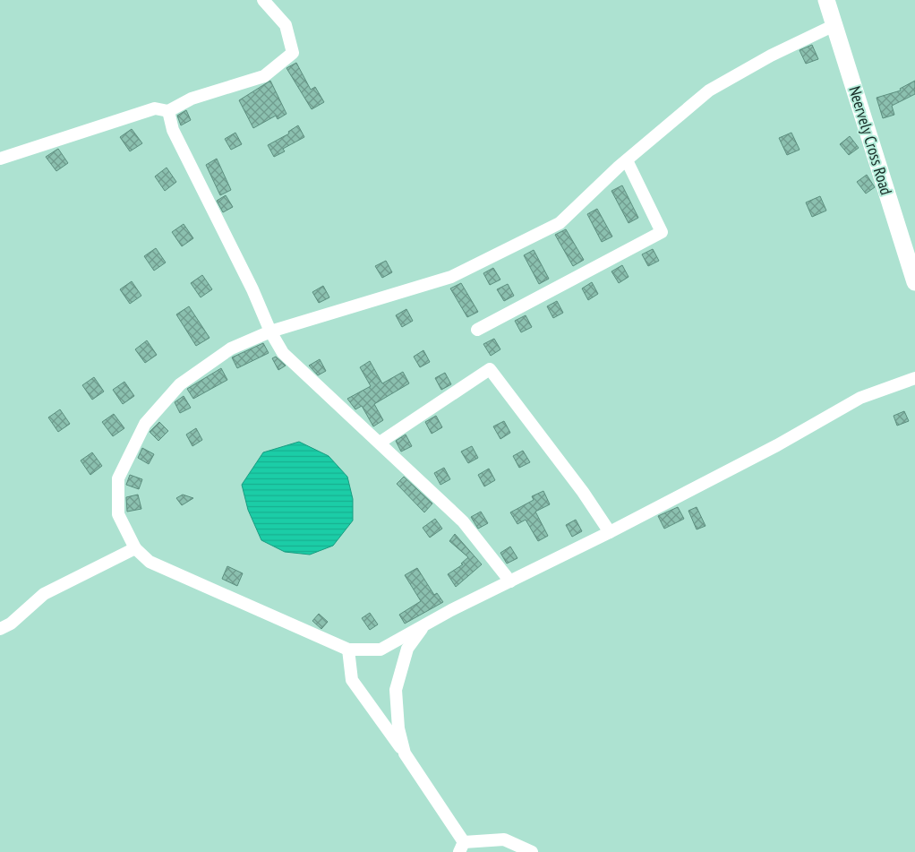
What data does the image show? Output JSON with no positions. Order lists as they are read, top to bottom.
{
  "streets": {
    "street": ["Neervely Cross Road"]
  }
}
